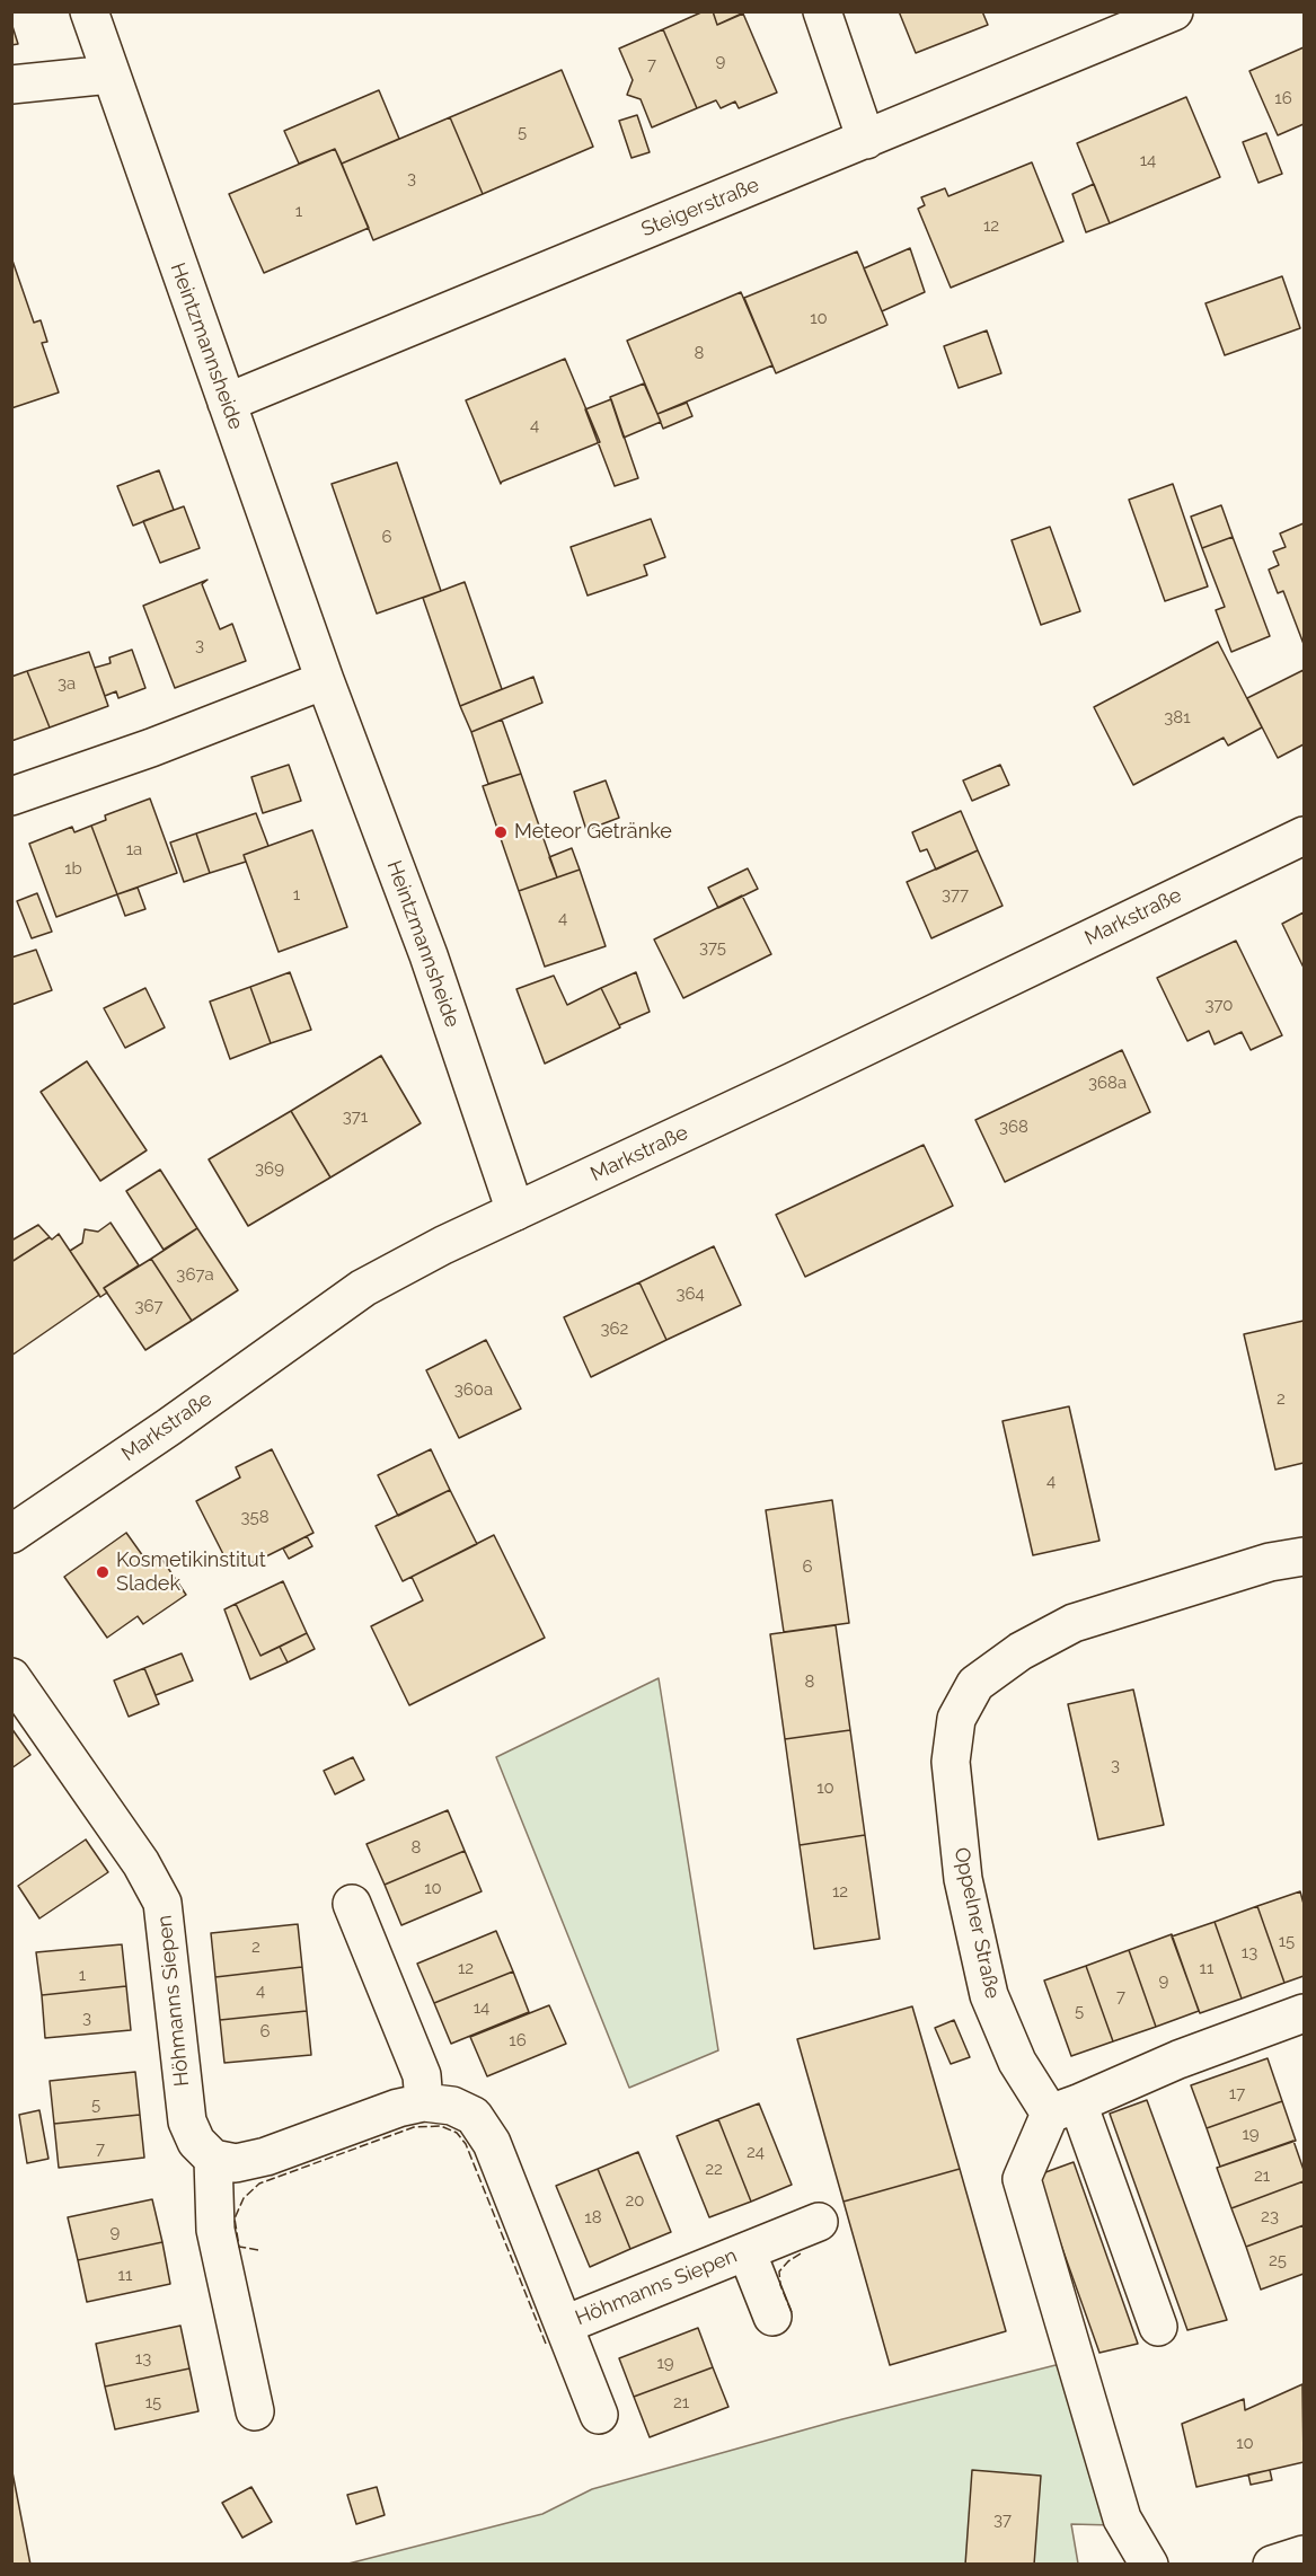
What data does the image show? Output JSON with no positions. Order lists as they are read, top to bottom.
{
  "streets": {
    "street": [
      "Steigerstraße",
      "Heintzmannsheide",
      "Markstraße",
      "Oppelner Straße",
      "Höhmanns Siepen"
    ]
  },
  "crossings": [
    ["Steigerstraße", "Heintzmannsheide"],
    ["Heintzmannsheide", "Markstraße"]
  ],
  "places": ["Meteor Getränke", "Kosmetikinstitut Sladek"],
  "house_numbers": [
    "9",
    "7",
    "16",
    "5",
    "14",
    "3",
    "1",
    "12",
    "10",
    "8",
    "4",
    "6",
    "3",
    "3a",
    "381",
    "1a",
    "1b",
    "1",
    "377",
    "4",
    "375",
    "370",
    "368a",
    "371",
    "368",
    "369",
    "367a",
    "364",
    "367",
    "362",
    "360a",
    "2",
    "4",
    "358",
    "6",
    "8",
    "3",
    "10",
    "8",
    "10",
    "12",
    "15",
    "2",
    "13",
    "12",
    "11",
    "1",
    "9",
    "4",
    "7",
    "14",
    "5",
    "3",
    "6",
    "16",
    "17",
    "5",
    "19",
    "7",
    "24",
    "22",
    "21",
    "20",
    "23",
    "18",
    "9",
    "25",
    "11",
    "13",
    "19",
    "15",
    "21",
    "10",
    "37"
  ]
}
